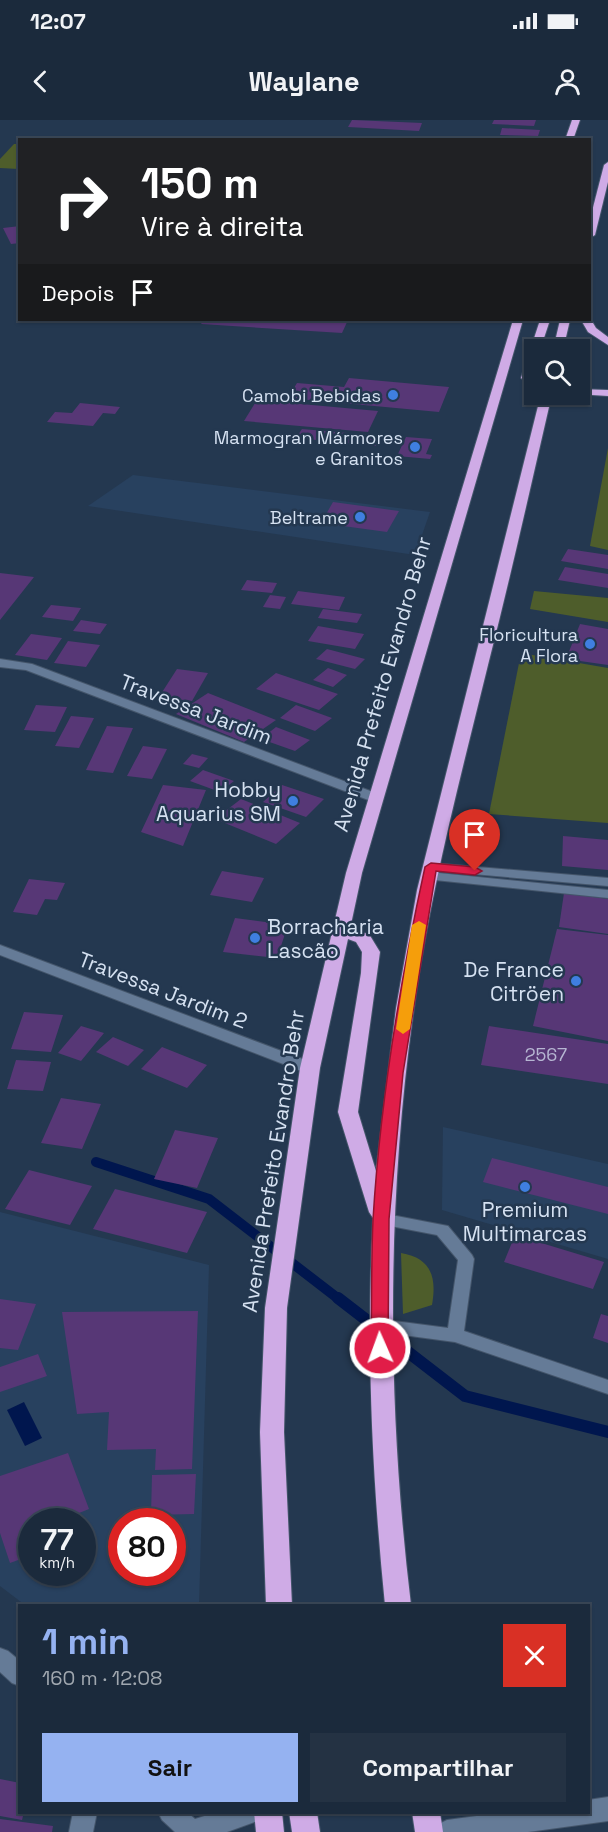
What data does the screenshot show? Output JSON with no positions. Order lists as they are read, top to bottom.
{
  "streets": {
    "highway": ["Avenida Prefeito Evandro Behr"],
    "street": ["Travessa Jardim", "Travessa Jardim 2"]
  },
  "crossings": [
    ["Avenida Prefeito Evandro Behr", "Travessa Jardim"],
    ["Avenida Prefeito Evandro Behr", "Travessa Jardim 2"]
  ],
  "places": [
    "Camobi Bebidas",
    "Marmogran Mármores e Granitos",
    "Beltrame",
    "Floricultura A Flora",
    "Hobby Aquarius SM",
    "Borracharia Lascão",
    "De France Citröen",
    "Premium Multimarcas"
  ],
  "house_numbers": ["2567"],
  "page": {
    "status": "12:07",
    "header": "Waylane",
    "turn": ["150 m", "Vire à direita"],
    "then": "Depois",
    "speed": "77 km/h",
    "limit": "80",
    "heading": ["1 min", "160 m · 12:08"],
    "buttons": ["Sair", "Compartilhar"]
  }
}
